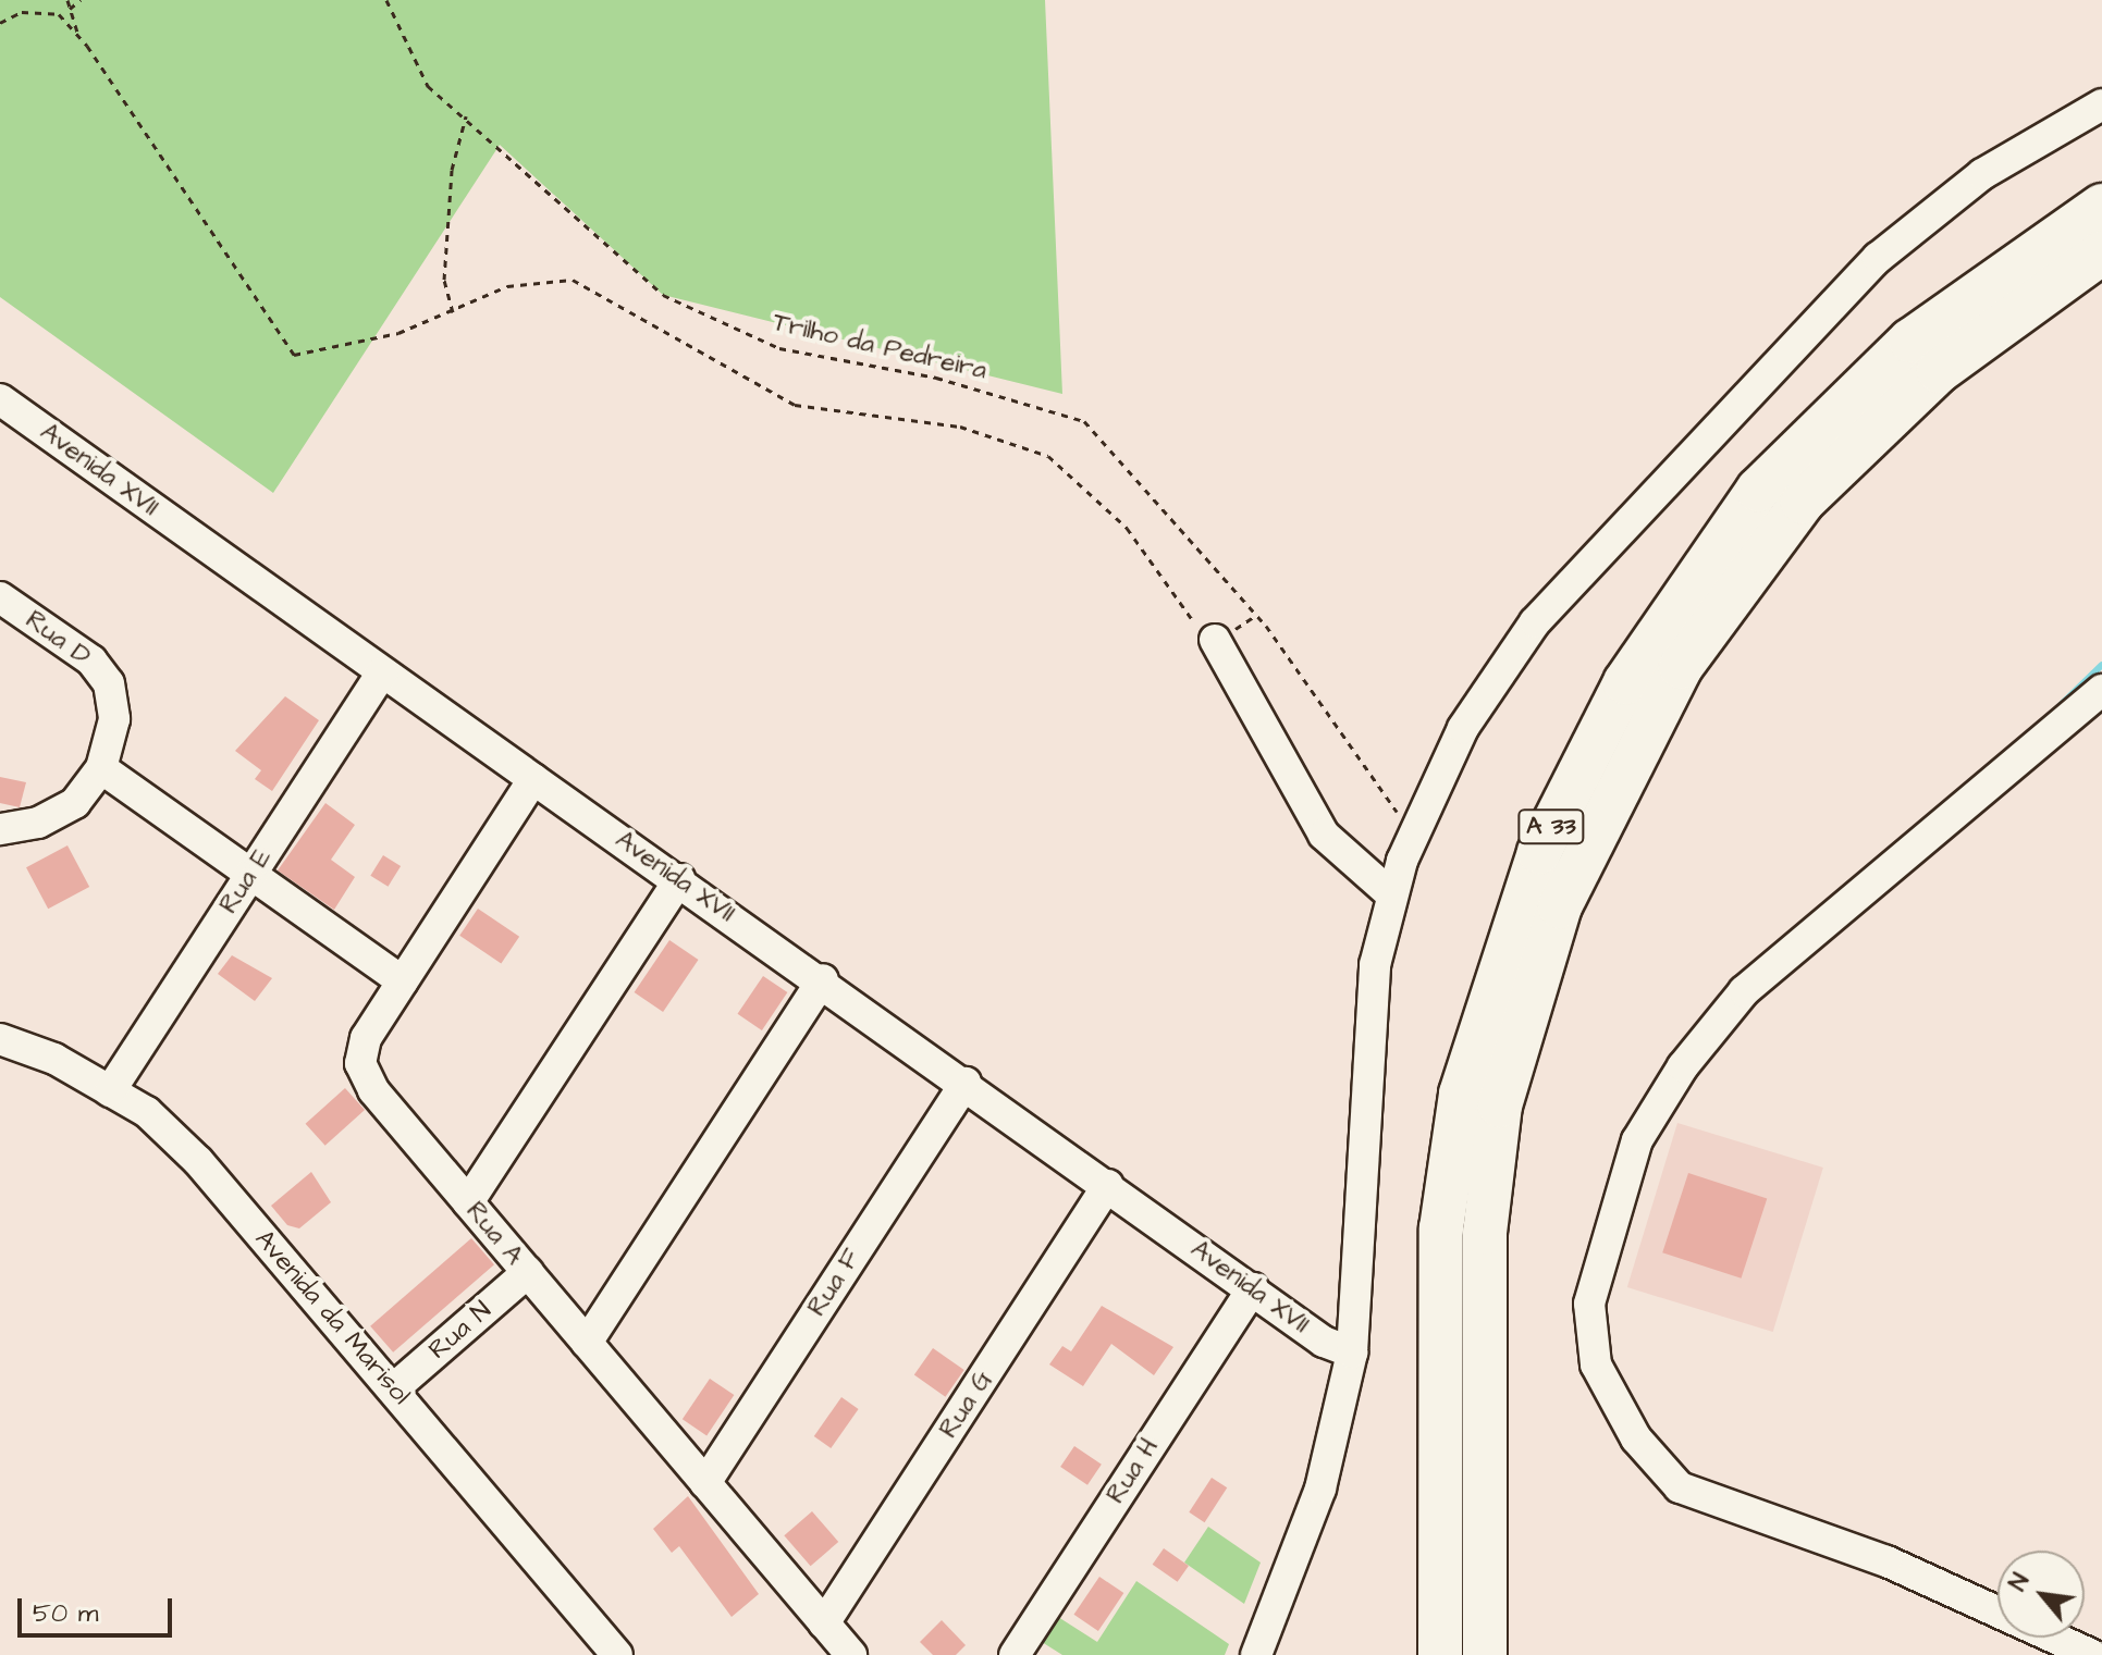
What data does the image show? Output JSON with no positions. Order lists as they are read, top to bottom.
{
  "streets": {
    "highway": ["A 33"],
    "street": [
      "Avenida XVII",
      "Rua D",
      "Rua E",
      "Rua A",
      "Rua F",
      "Avenida da Marisol",
      "Rua N",
      "Rua G",
      "Rua H"
    ],
    "path": ["Trilho da Pedreira"]
  },
  "crossings": [
    ["Avenida XVII", "Rua E"],
    ["Avenida XVII", "Rua A"],
    ["Avenida XVII", "Rua F"],
    ["Avenida XVII", "Rua G"],
    ["Avenida XVII", "Rua H"],
    ["Rua E", "Avenida da Marisol"],
    ["Rua A", "Rua F"],
    ["Rua A", "Rua N"],
    ["Rua A", "Rua G"],
    ["Avenida da Marisol", "Rua N"]
  ],
  "scale_bar": "50 m",
  "north": "top left"
}
